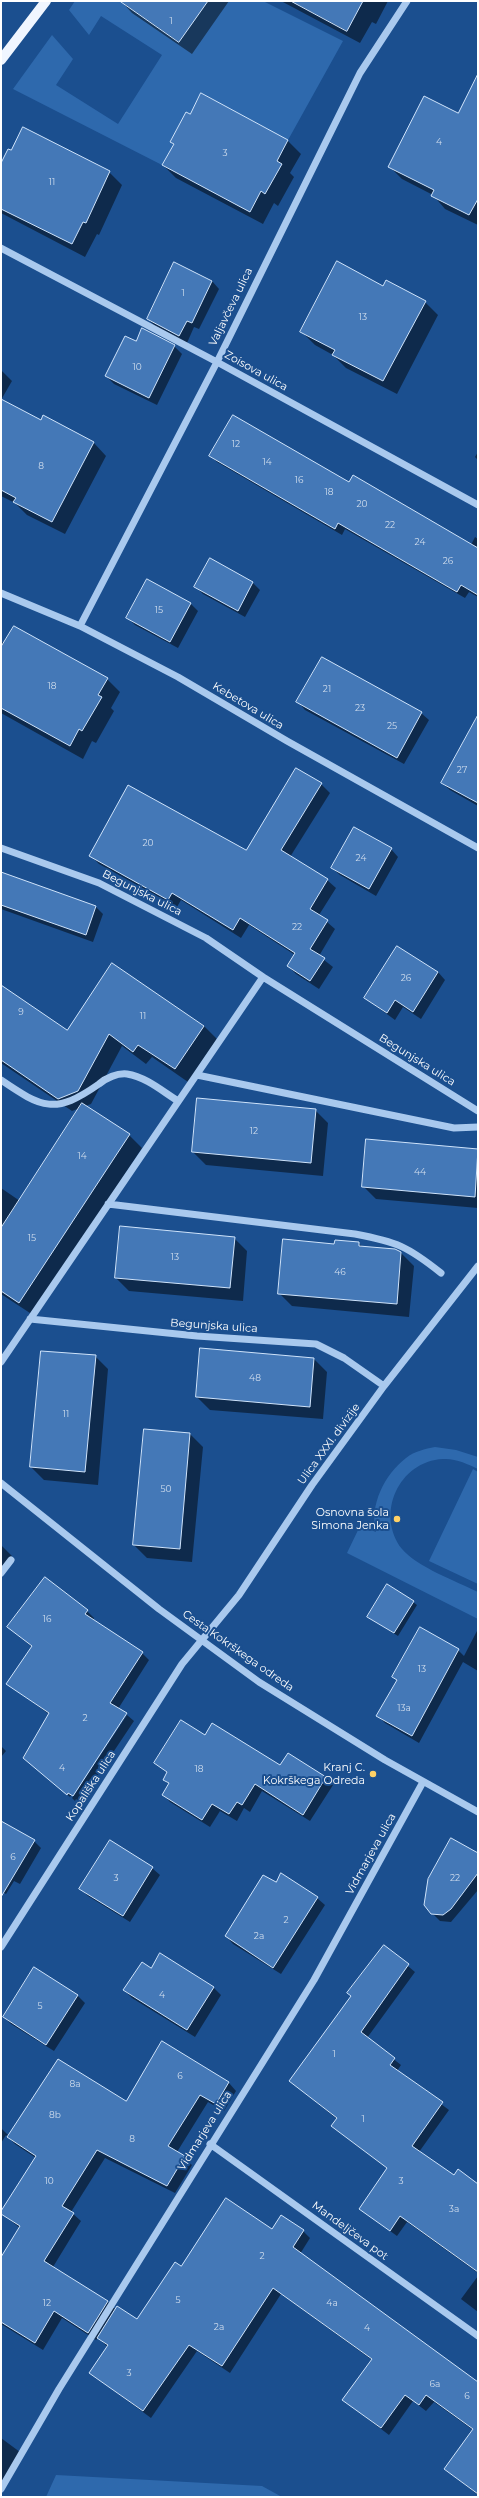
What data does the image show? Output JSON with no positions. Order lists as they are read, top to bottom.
{
  "streets": {
    "street": [
      "Valjavčeva ulica",
      "Zoisova ulica",
      "Kebetova ulica",
      "Begunjska ulica",
      "Ulica XXXI. divizije",
      "Cesta Kokrškega odreda",
      "Kopališka ulica",
      "Vidmarjeva ulica",
      "Mandeljčeva pot"
    ]
  },
  "crossings": [
    ["Valjavčeva ulica", "Zoisova ulica"],
    ["Valjavčeva ulica", "Kebetova ulica"],
    ["Begunjska ulica", "Ulica XXXI. divizije"],
    ["Ulica XXXI. divizije", "Cesta Kokrškega odreda"],
    ["Ulica XXXI. divizije", "Kopališka ulica"],
    ["Cesta Kokrškega odreda", "Kopališka ulica"],
    ["Cesta Kokrškega odreda", "Vidmarjeva ulica"],
    ["Vidmarjeva ulica", "Mandeljčeva pot"]
  ],
  "places": ["Osnovna šola Simona Jenka", "Kranj C. Kokrškega Odreda"],
  "house_numbers": [
    "1",
    "4",
    "3",
    "11",
    "1",
    "13",
    "10",
    "12",
    "14",
    "8",
    "16",
    "18",
    "20",
    "22",
    "24",
    "26",
    "15",
    "18",
    "21",
    "23",
    "25",
    "27",
    "20",
    "24",
    "22",
    "26",
    "9",
    "11",
    "12",
    "14",
    "44",
    "15",
    "13",
    "46",
    "48",
    "11",
    "50",
    "16",
    "13",
    "13a",
    "2",
    "4",
    "18",
    "6",
    "3",
    "22",
    "2",
    "2a",
    "4",
    "5",
    "1",
    "6",
    "8a",
    "8b",
    "1",
    "8",
    "10",
    "3",
    "3a",
    "2",
    "5",
    "12",
    "4a",
    "2a",
    "4",
    "3",
    "6a",
    "6"
  ]
}
